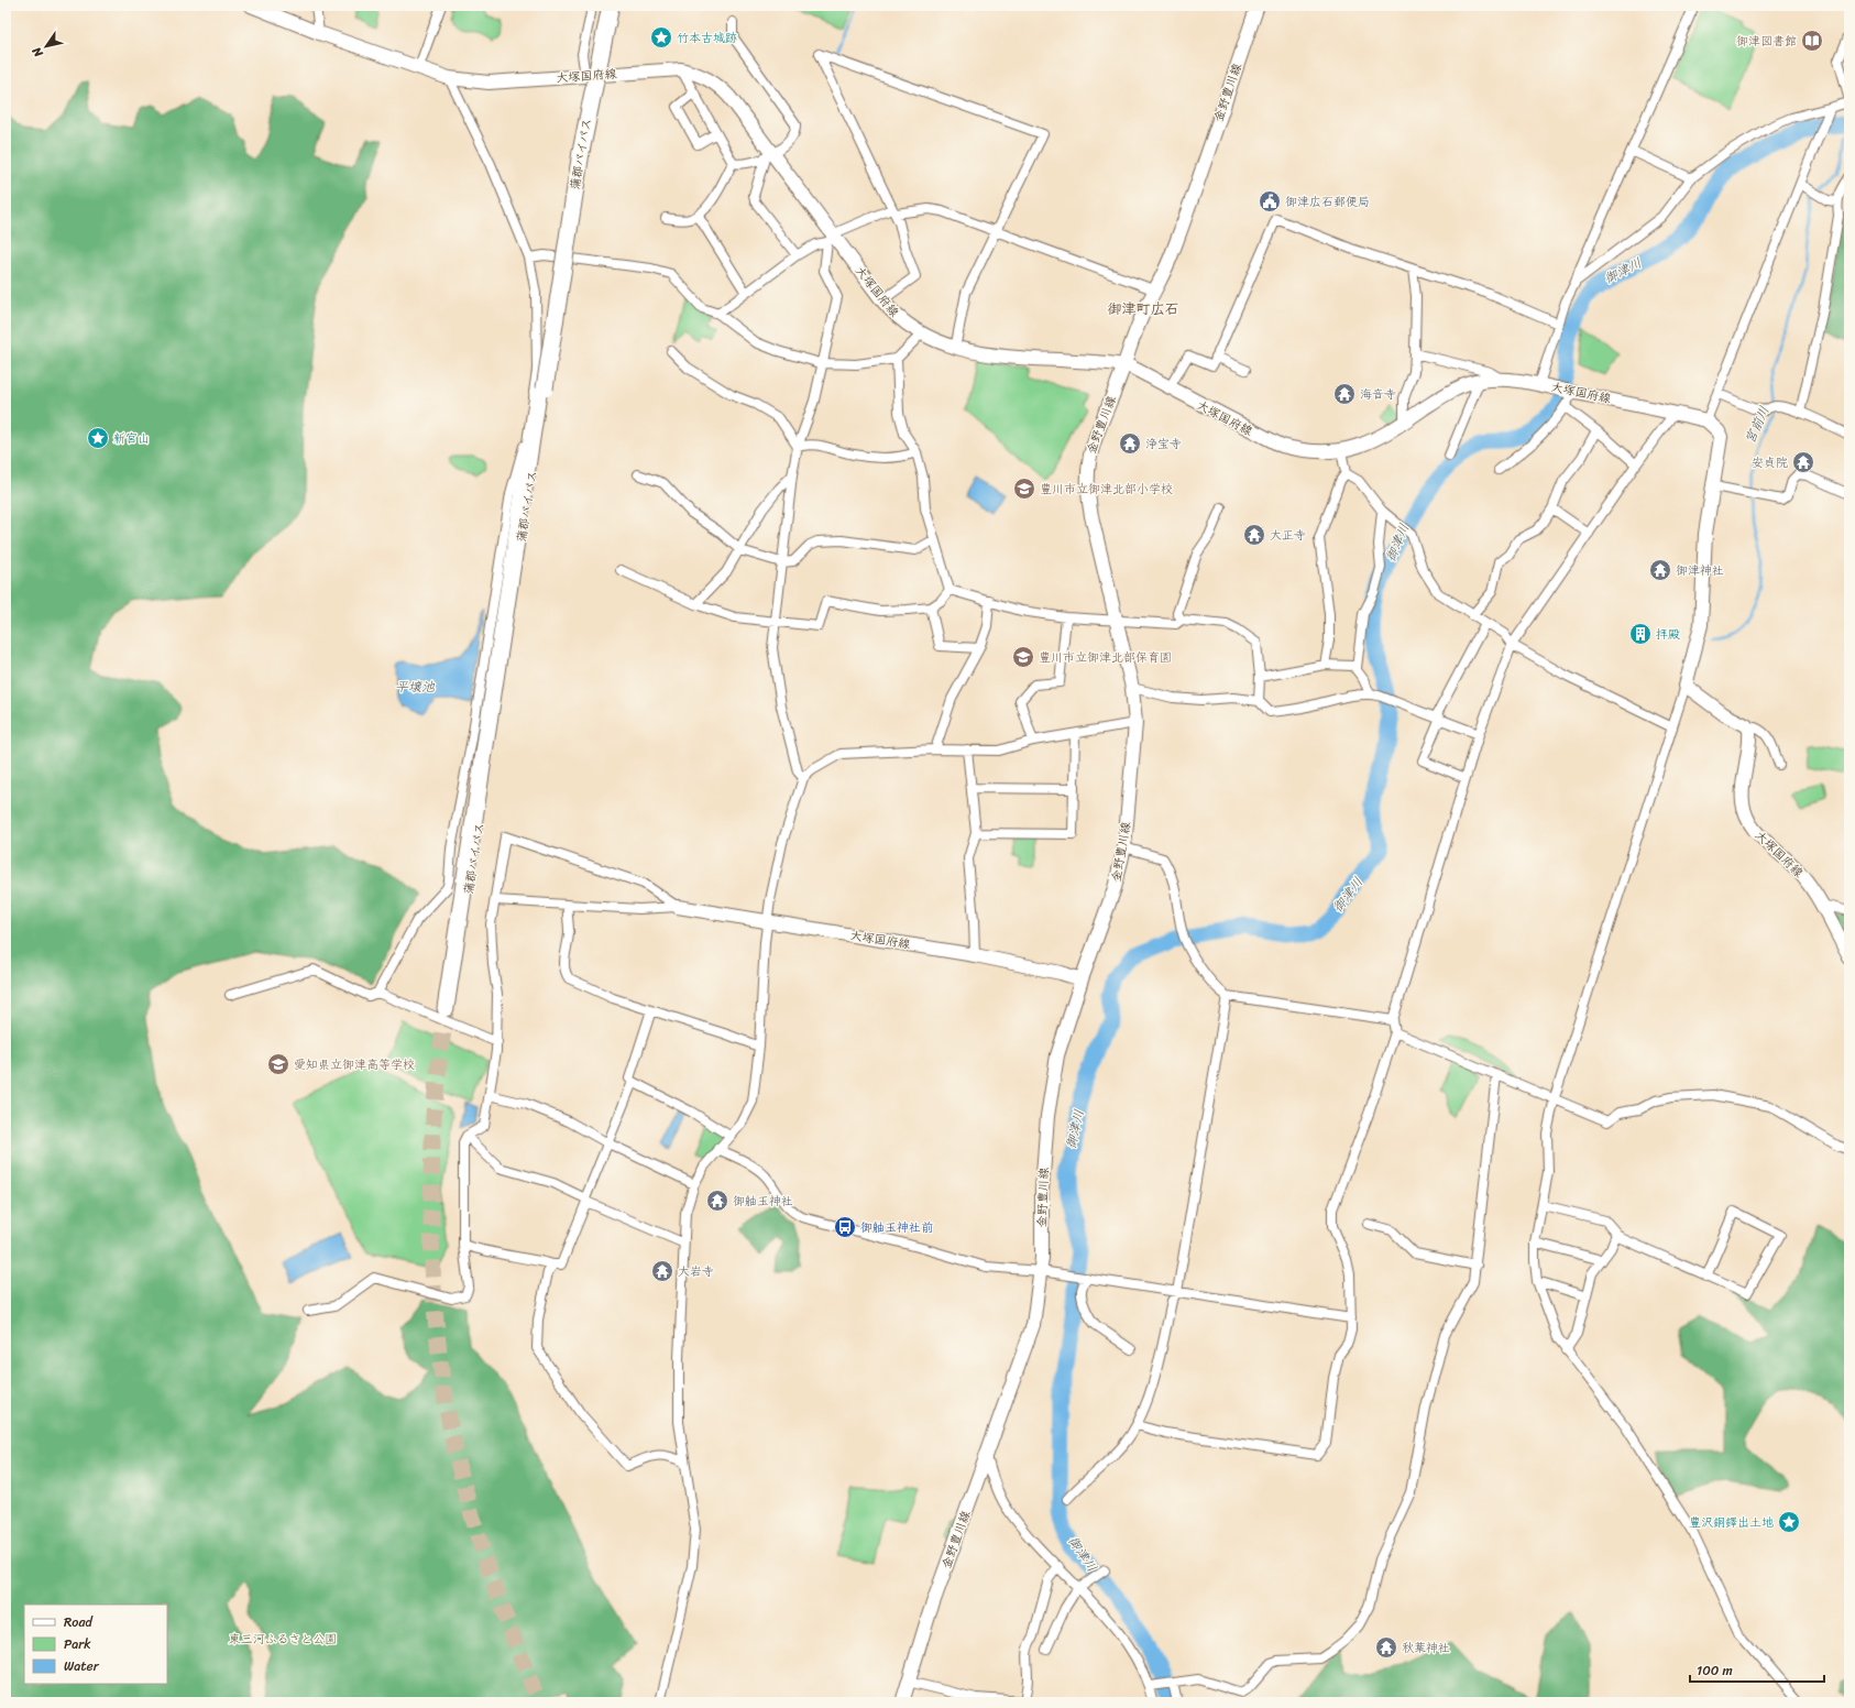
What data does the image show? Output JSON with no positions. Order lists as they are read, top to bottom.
{
  "streets": {
    "highway": ["蒲郡バイパス"],
    "main road": ["大塚国府線", "金野豊川線"]
  },
  "crossings": [
    ["大塚国府線", "金野豊川線"]
  ],
  "districts": ["御津町広石"],
  "water": ["御津川", "宮前川", "平壌池"],
  "parks": ["東三河ふるさと公園"],
  "places": {
    "place": ["竹本古城跡", "新宮山", "豊沢銅鐸出土地"],
    "library": ["御津図書館"],
    "public building": ["御津広石郵便局"],
    "temple": [
      "海音寺",
      "浄宝寺",
      "安貞院",
      "大正寺",
      "御津神社",
      "御舳玉神社",
      "大岩寺",
      "秋葉神社"
    ],
    "school or university": ["豊川市立御津北部小学校", "豊川市立御津北部保育園", "愛知県立御津高等学校"],
    "building": ["拝殿"],
    "bus stop": ["御舳玉神社前"]
  },
  "legend": ["Road", "Park", "Water"],
  "scale_bar": "100 m",
  "north": "bottom left"
}
